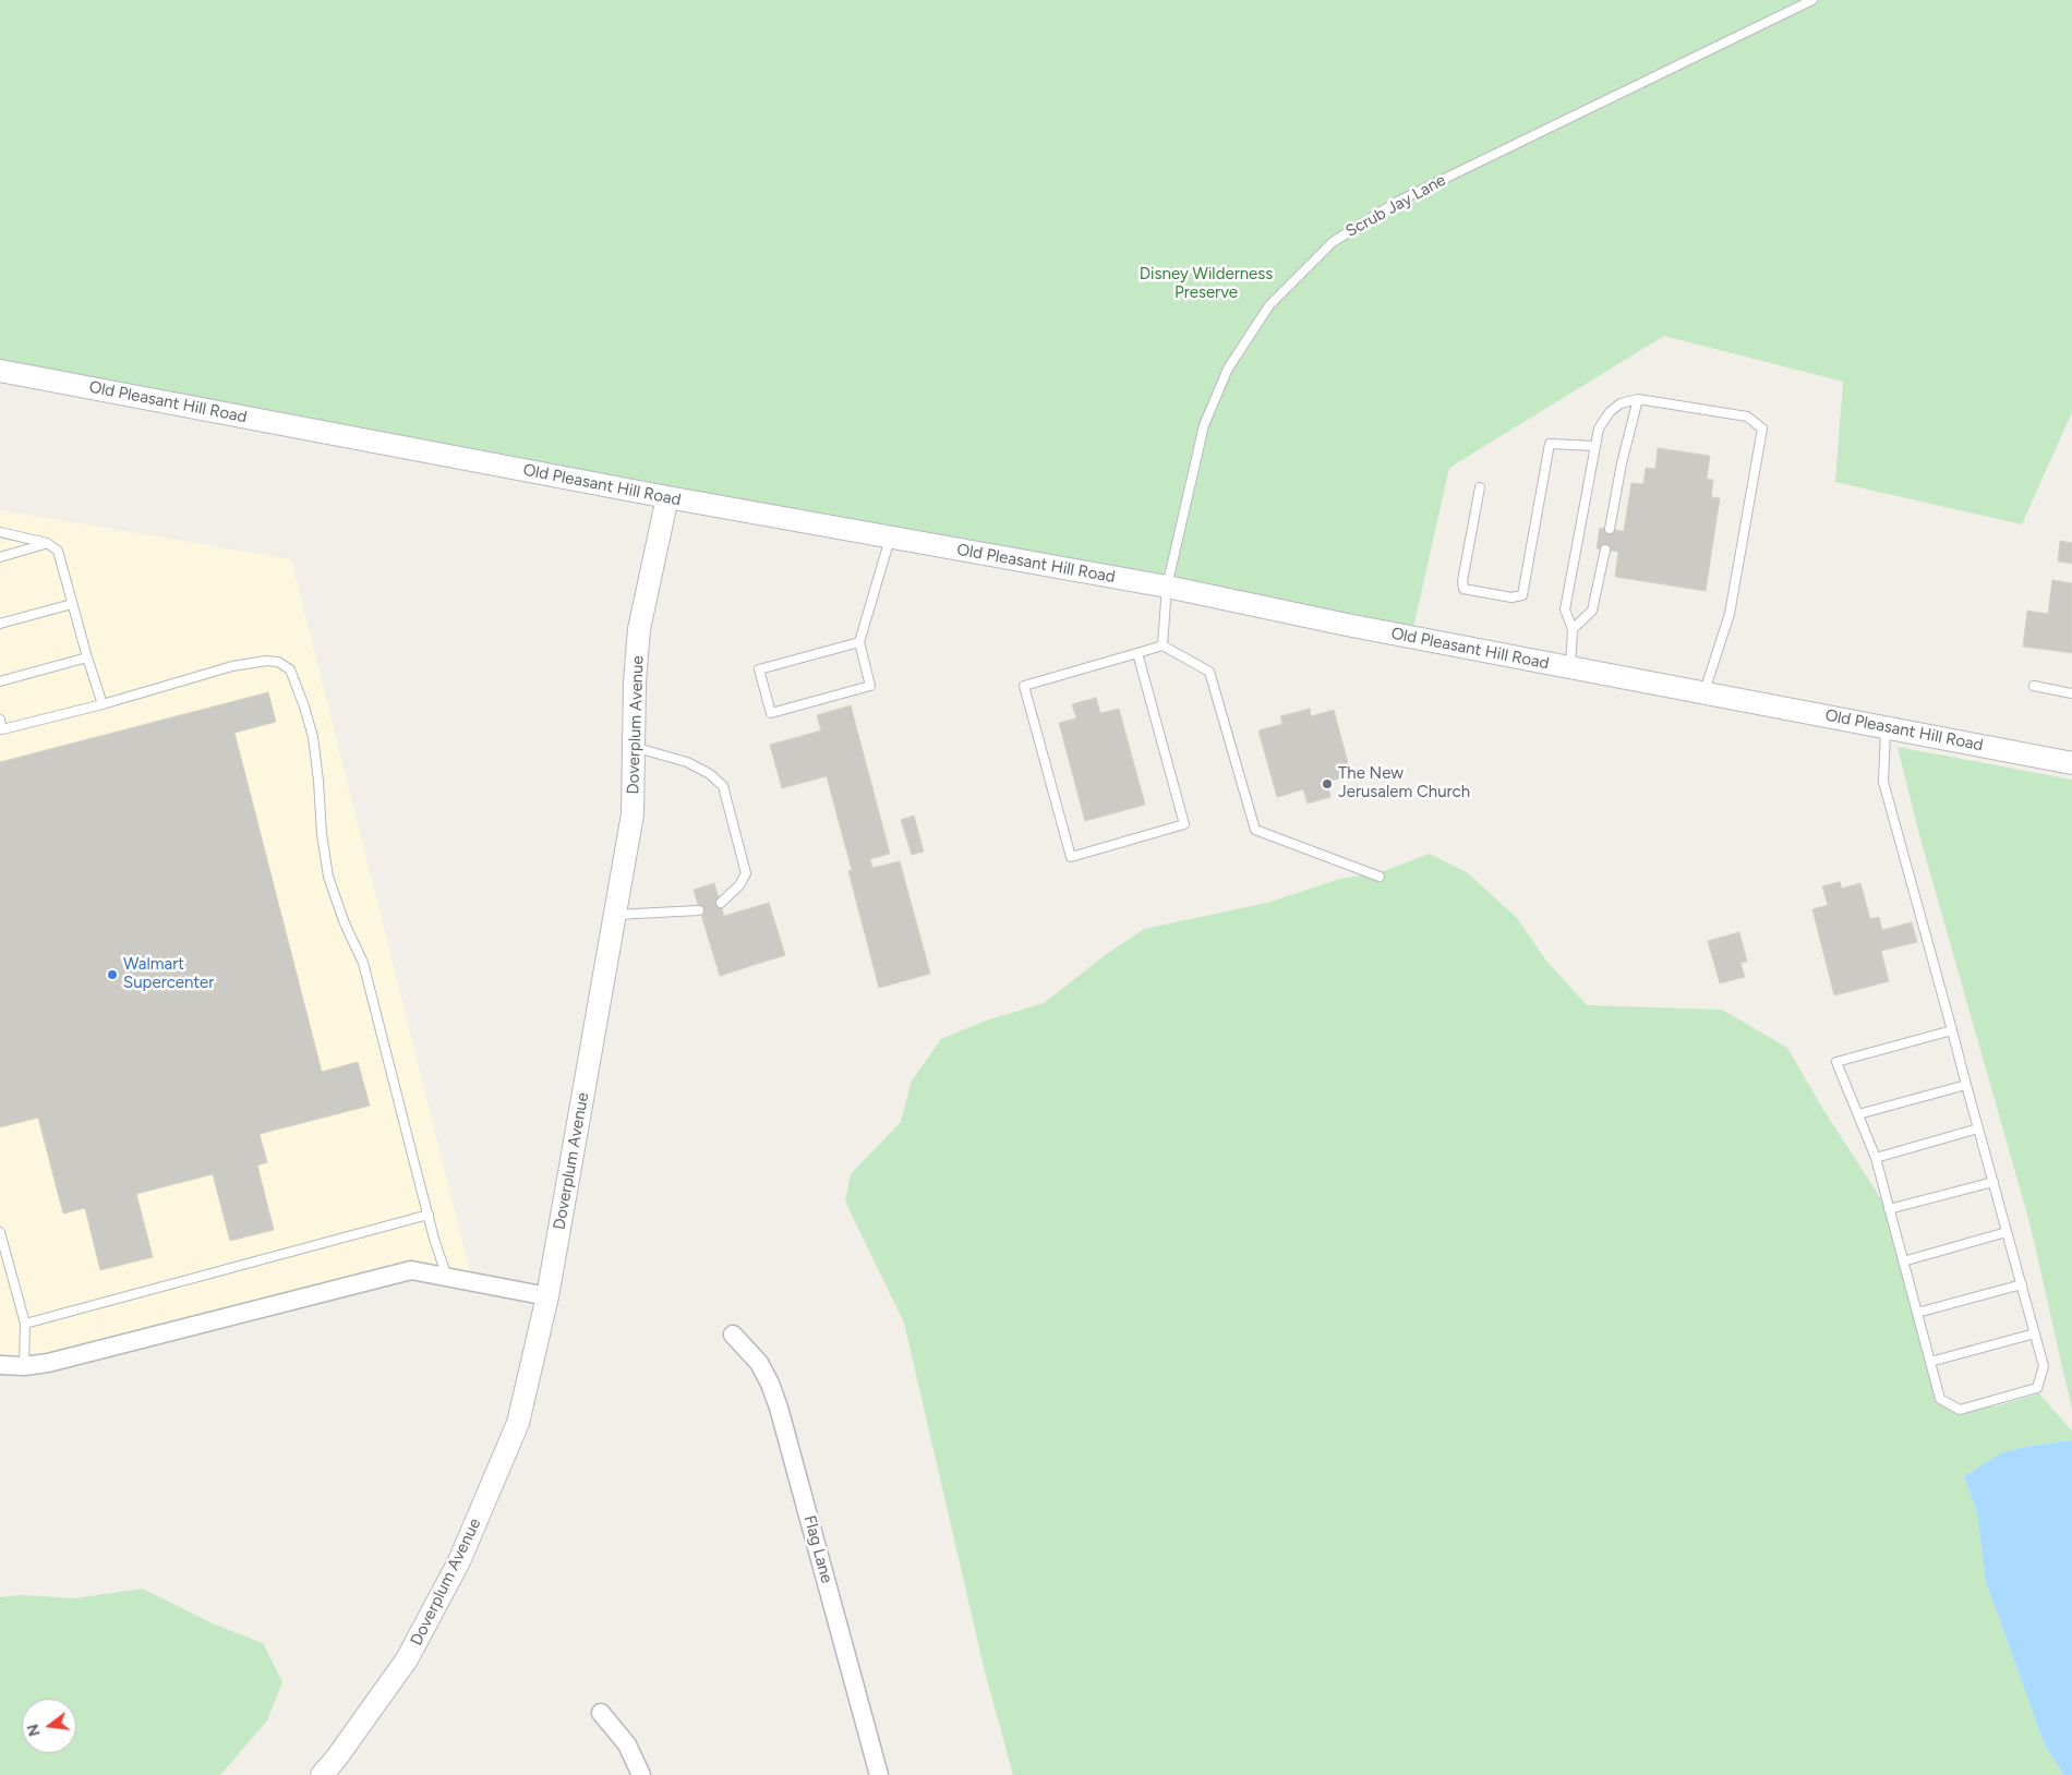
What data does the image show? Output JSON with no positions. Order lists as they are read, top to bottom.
{
  "streets": {
    "street": ["Old Pleasant Hill Road", "Doverplum Avenue", "Flag Lane"],
    "lane": ["Scrub Jay Lane"]
  },
  "crossings": [
    ["Scrub Jay Lane", "Old Pleasant Hill Road"],
    ["Old Pleasant Hill Road", "Doverplum Avenue"]
  ],
  "parks": ["Disney Wilderness Preserve"],
  "places": ["The New Jerusalem Church", "Walmart Supercenter"],
  "north": "left"
}
